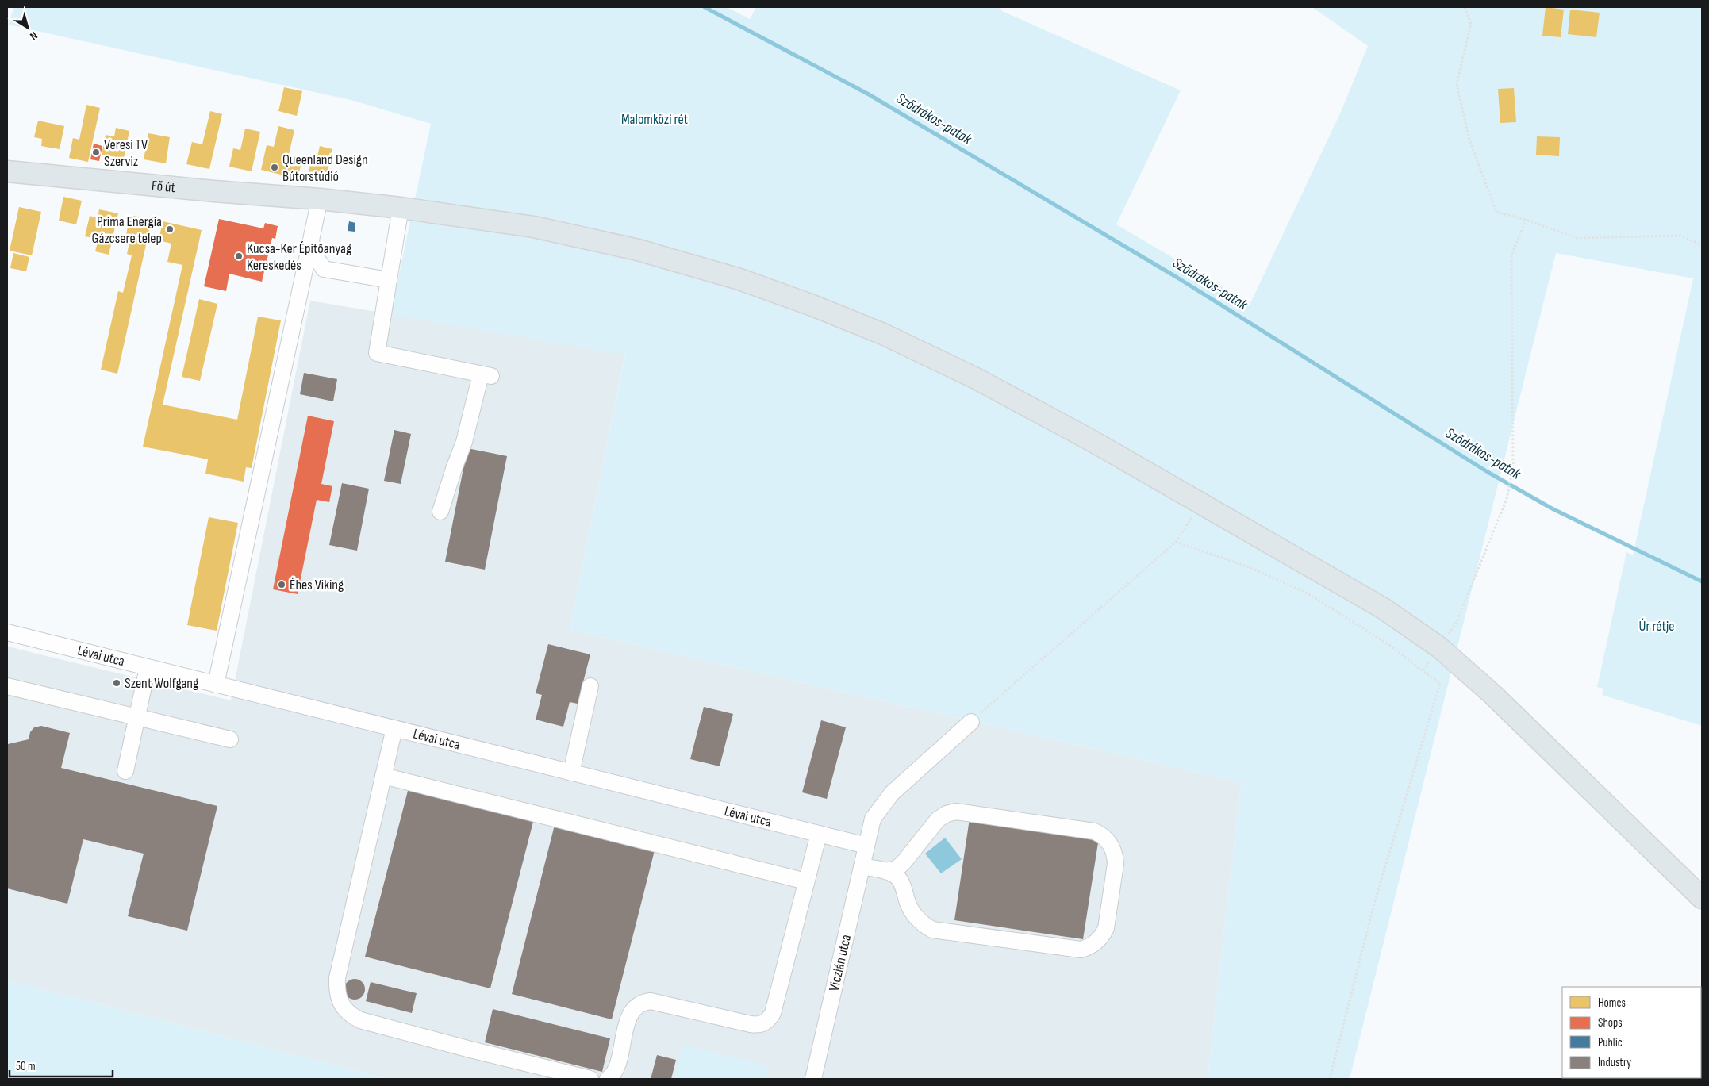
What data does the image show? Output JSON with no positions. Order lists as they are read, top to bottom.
{
  "streets": {
    "main road": ["Fő út"],
    "street": ["Lévai utca", "Viczián utca"]
  },
  "crossings": [
    ["Lévai utca", "Viczián utca"]
  ],
  "water": ["Sződrákos-patak"],
  "parks": ["Malomközi rét", "Úr rétje"],
  "places": [
    "Veresi TV Szerviz",
    "Queenland Design Bútorstúdió",
    "Príma Energia Gázcsere telep",
    "Kucsa-Ker Építőanyag Kereskedés",
    "Éhes Viking",
    "Szent Wolfgang"
  ],
  "legend": [
    "Homes",
    "Shops",
    "Public",
    "Industry"
  ],
  "scale_bar": "50 m",
  "north": "bottom right"
}
